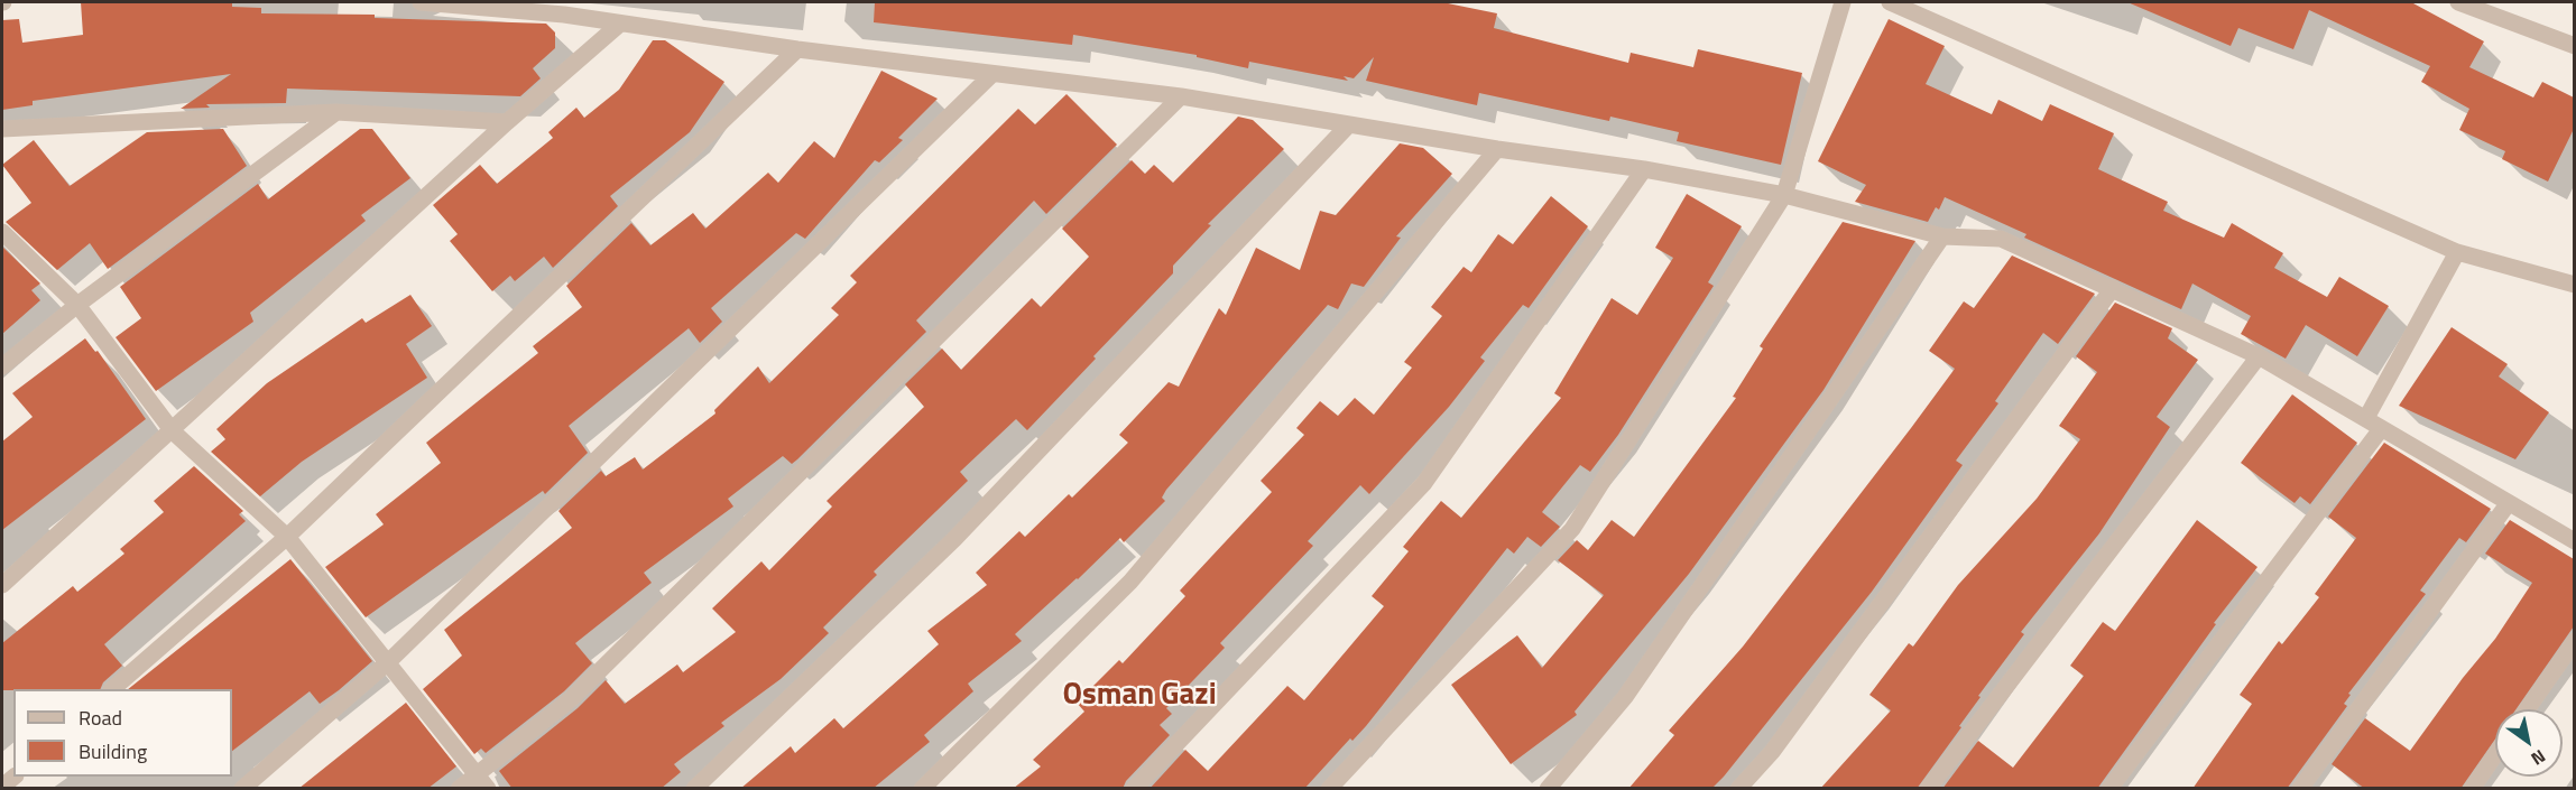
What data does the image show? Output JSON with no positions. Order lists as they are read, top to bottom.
{
  "districts": ["Osman Gazi"],
  "legend": ["Road", "Building"],
  "north": "bottom right"
}
